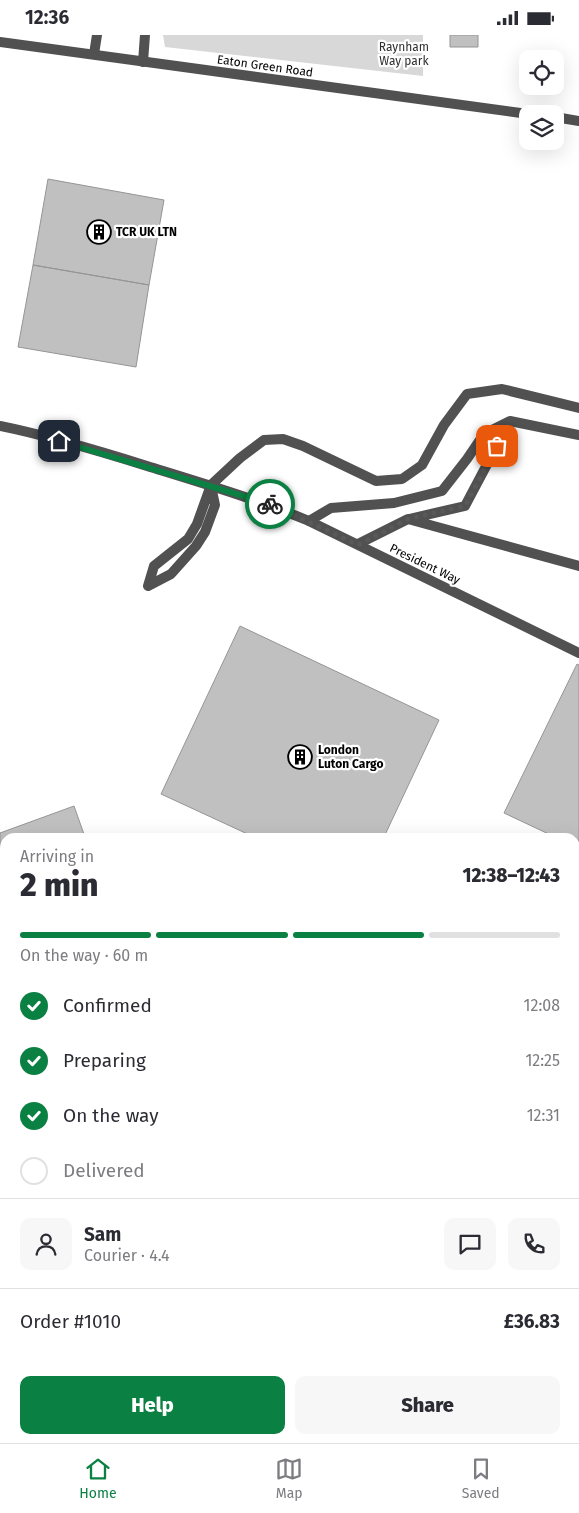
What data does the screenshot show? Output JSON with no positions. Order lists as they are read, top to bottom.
{
  "streets": {
    "street": ["Eaton Green Road", "President Way"]
  },
  "parks": ["Raynham Way park"],
  "places": {
    "building": ["TCR UK LTN", "London Luton Cargo"]
  },
  "page": {
    "status": "12:36",
    "heading": ["2 min", "Arriving in", "12:38–12:43"],
    "panel": [
      "Sam",
      "Courier · 4.4",
      "Order #1010",
      "£36.83"
    ],
    "bar": "On the way · 60 m",
    "list": [
      ["Confirmed", "12:08"],
      ["Preparing", "12:25"],
      ["On the way", "12:31"],
      "Delivered"
    ],
    "buttons": ["Help", "Share"],
    "tabs": ["Home", "Map", "Saved"]
  }
}
